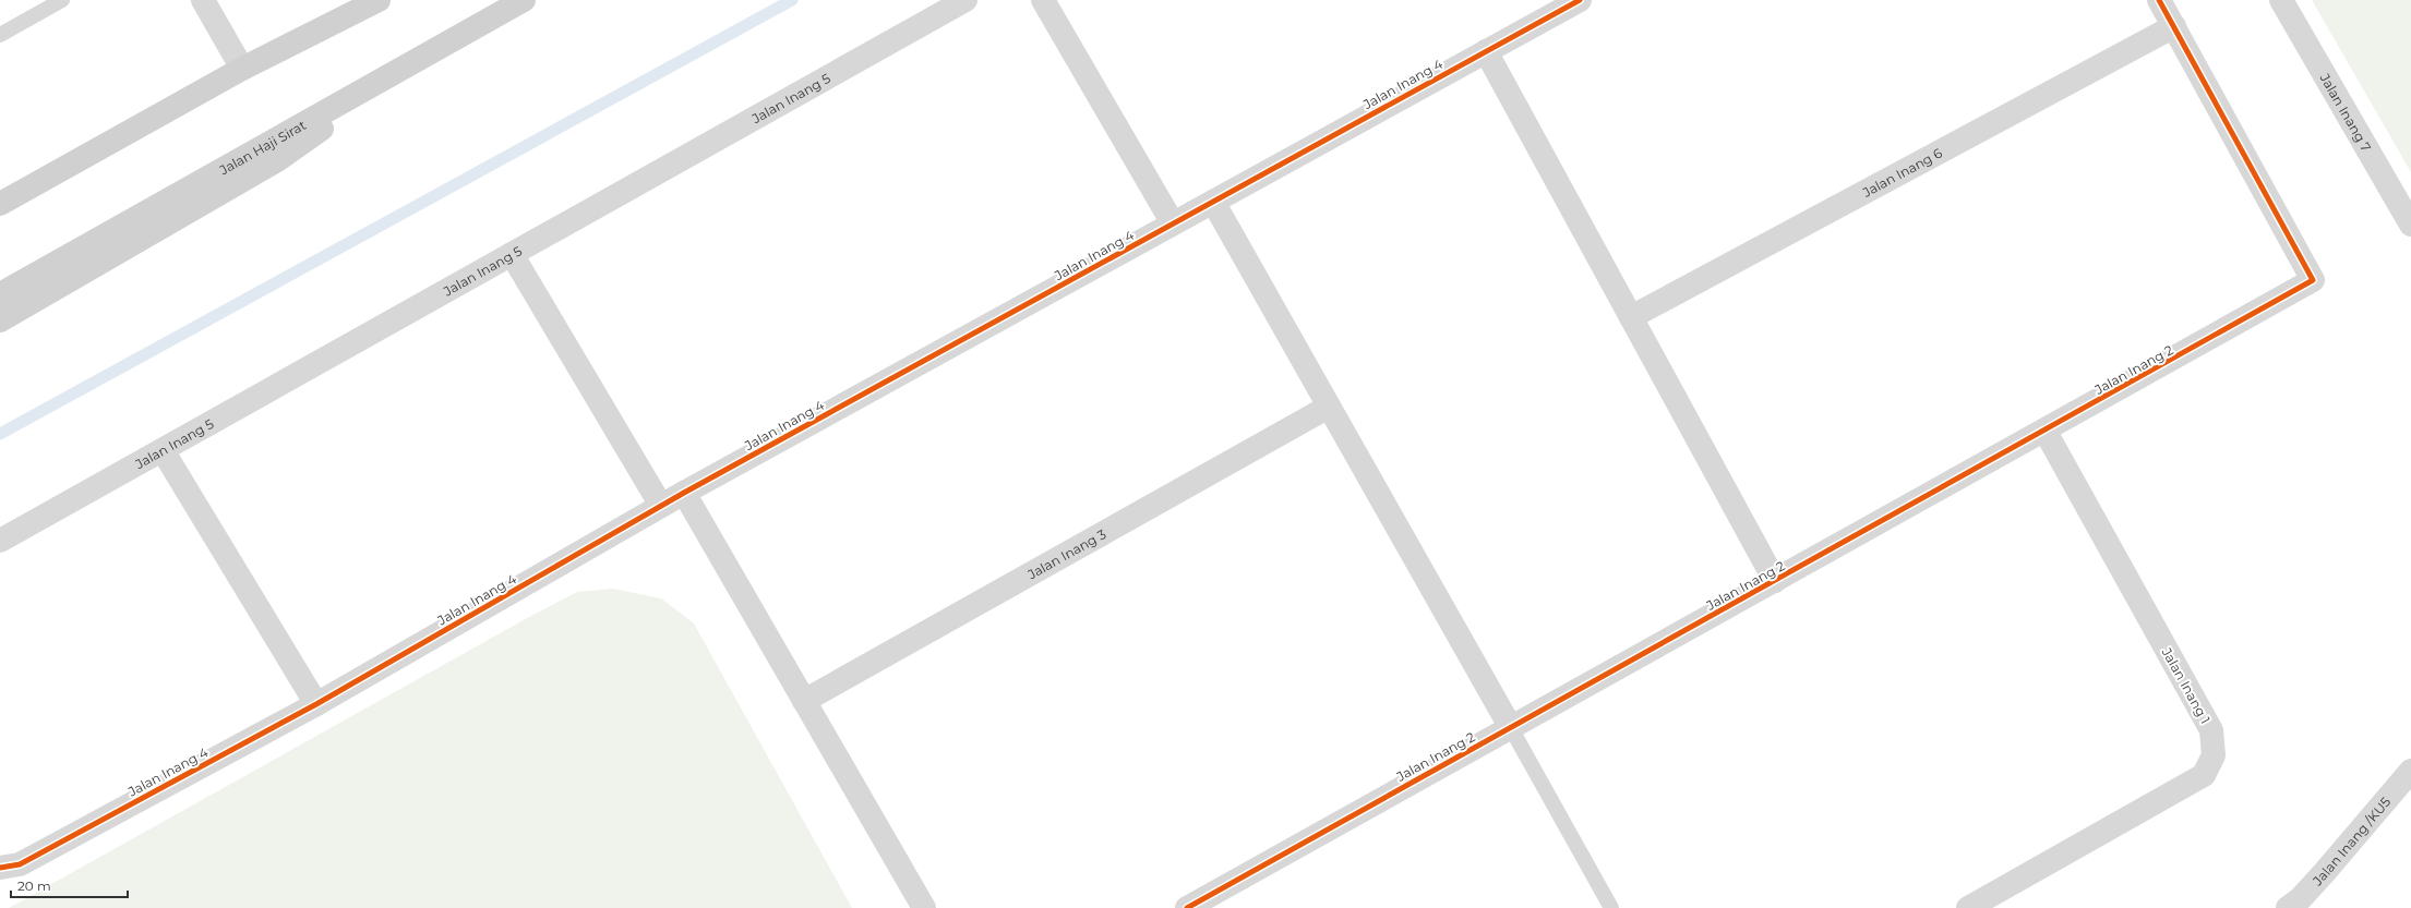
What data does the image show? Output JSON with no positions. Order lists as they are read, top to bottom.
{
  "streets": {
    "main road": ["Jalan Haji Sirat"],
    "street": [
      "Jalan Inang 4",
      "Jalan Inang 5",
      "Jalan Inang 7",
      "Jalan Inang 6",
      "Jalan Inang 2",
      "Jalan Inang 3",
      "Jalan Inang 1",
      "Jalan Inang /KU5"
    ]
  },
  "crossings": [
    ["Jalan Inang 6", "Jalan Inang 2"],
    ["Jalan Inang 2", "Jalan Inang 1"]
  ],
  "scale_bar": "20 m"
}
